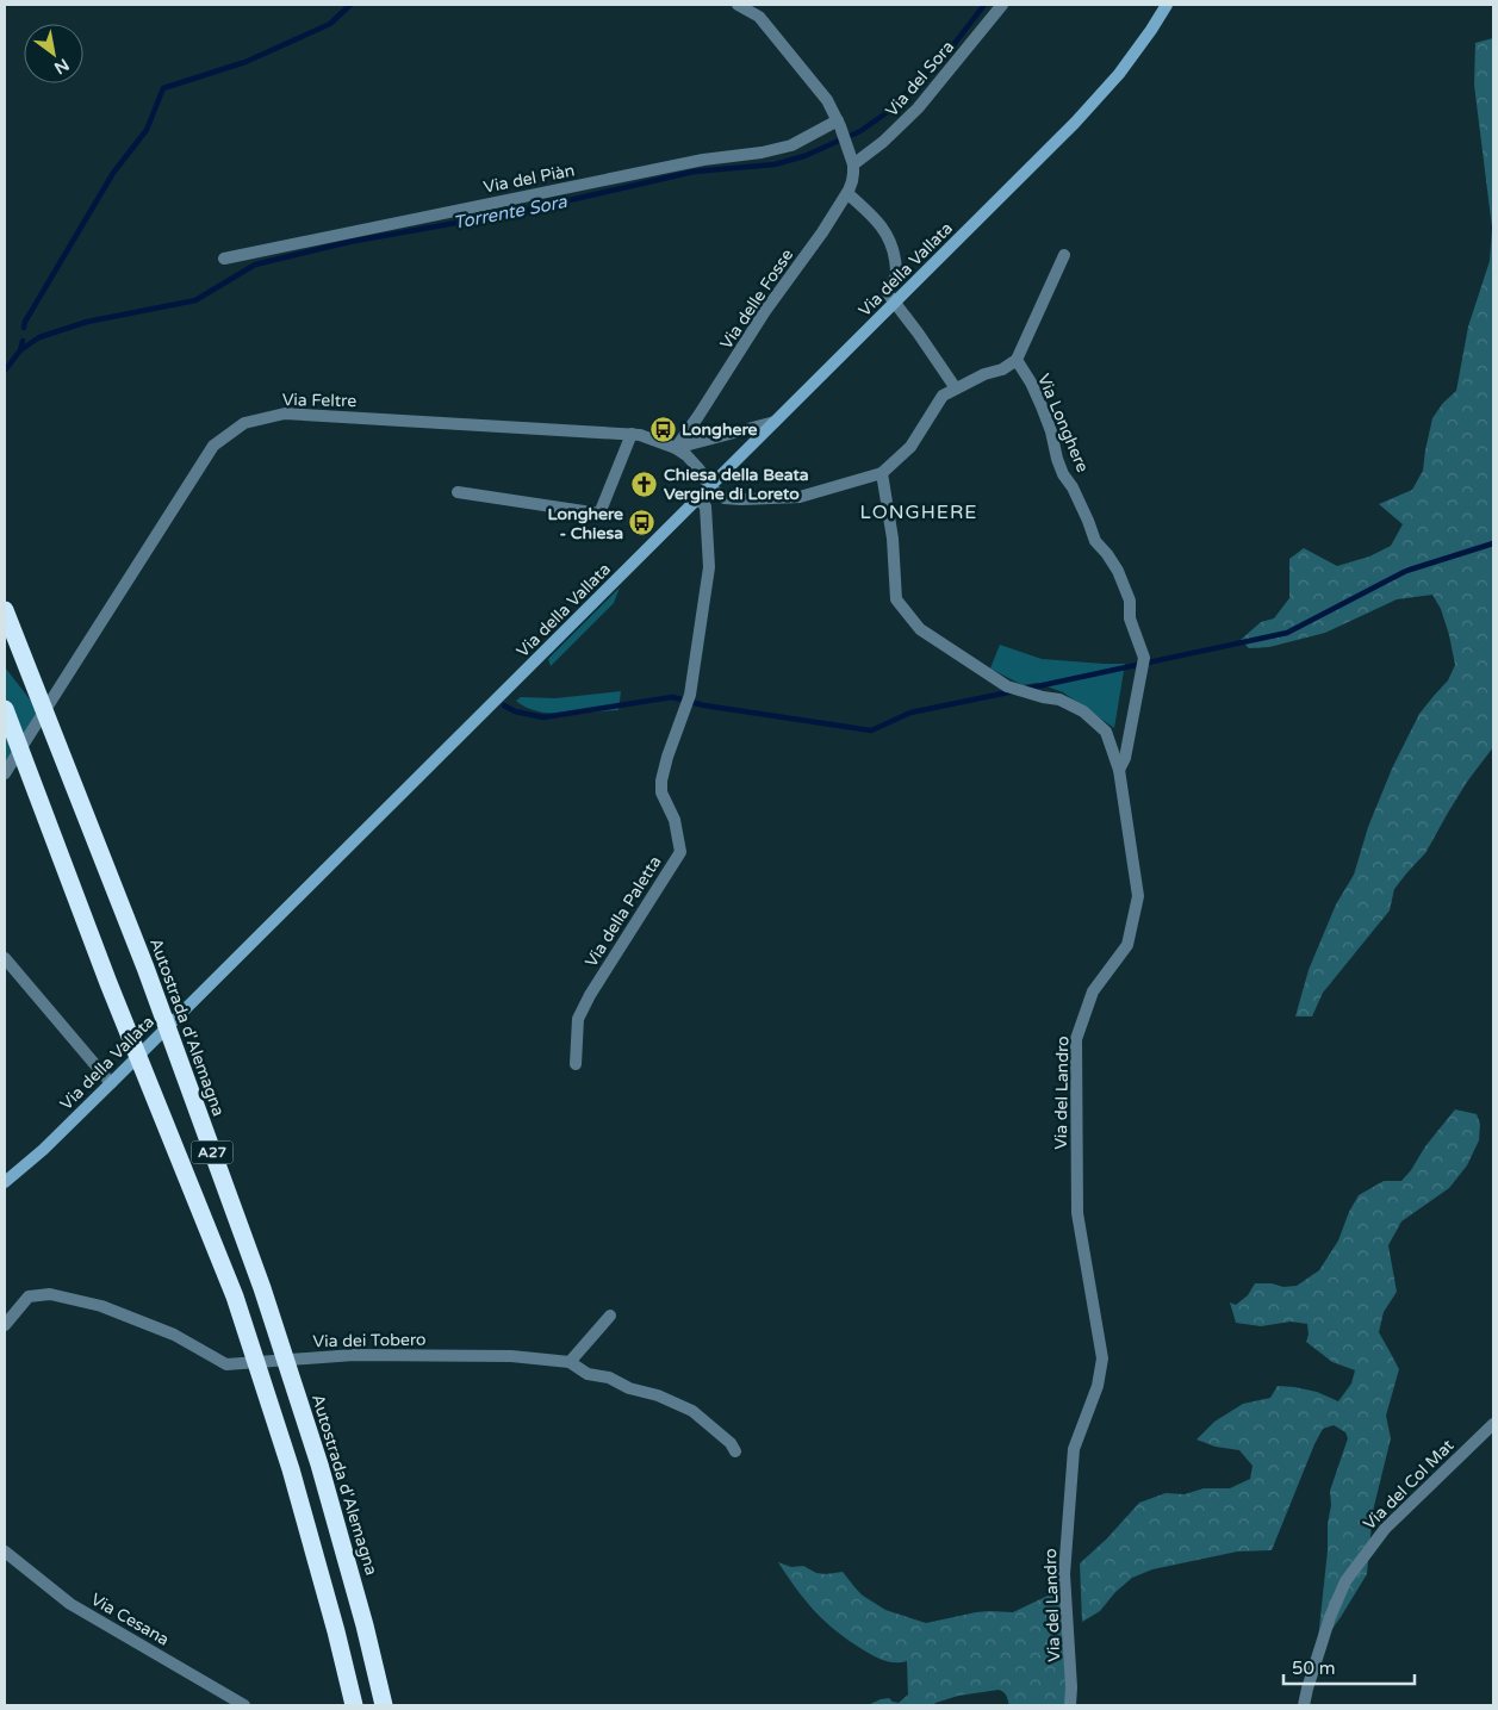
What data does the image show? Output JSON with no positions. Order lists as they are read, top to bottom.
{
  "streets": {
    "highway": ["Autostrada d'Alemagna", "A27"],
    "main road": ["Via della Vallata"],
    "street": [
      "Via del Sora",
      "Via del Piàn",
      "Via delle Fosse",
      "Via Feltre",
      "Via Longhere",
      "Via della Paletta",
      "Via del Landro",
      "Via dei Tobero",
      "Via del Col Mat",
      "Via Cesana"
    ]
  },
  "crossings": [
    ["Via del Sora", "Via delle Fosse"],
    ["Via della Vallata", "Via Feltre"],
    ["Via della Vallata", "Via della Paletta"],
    ["Via delle Fosse", "Via Feltre"],
    ["Via Longhere", "Via del Landro"]
  ],
  "districts": ["LONGHERE"],
  "water": ["Torrente Sora"],
  "places": {
    "bus stop": ["Longhere", "Longhere - Chiesa"],
    "church": ["Chiesa della Beata Vergine di Loreto"]
  },
  "scale_bar": "50 m",
  "north": "bottom right"
}
